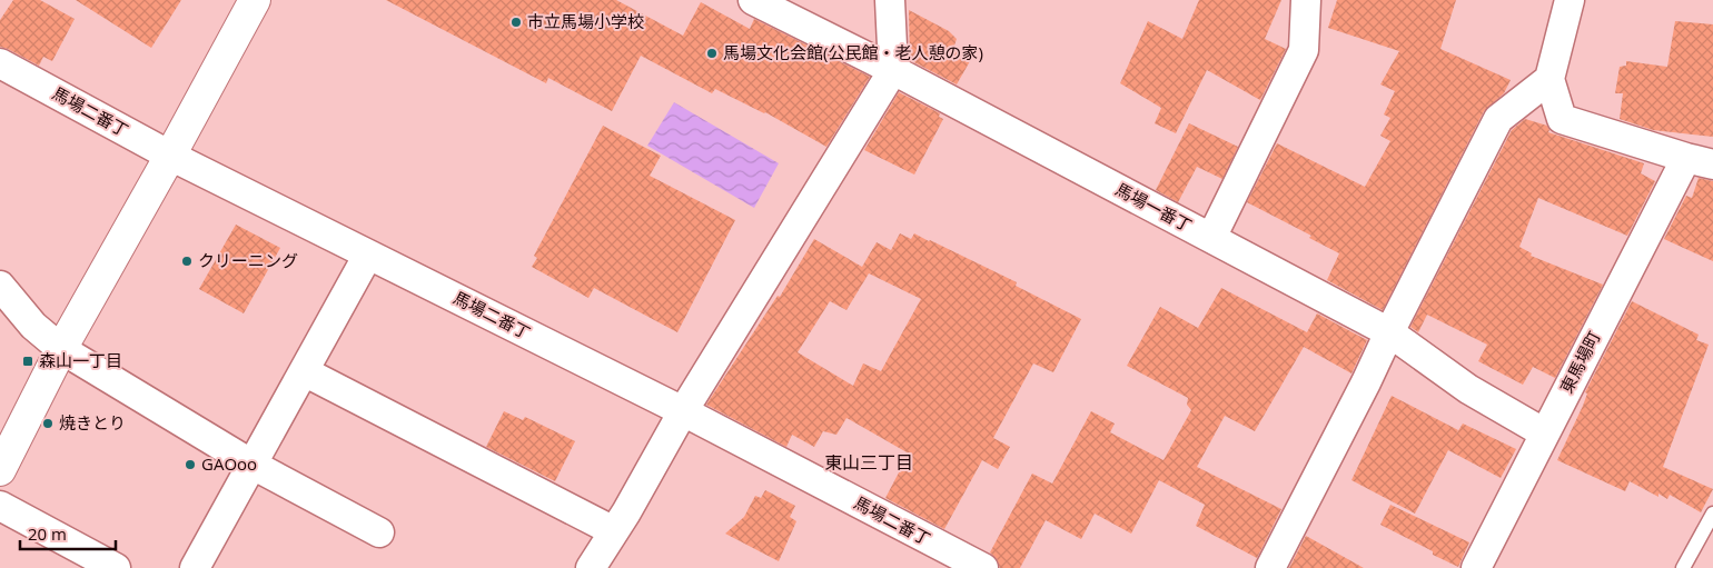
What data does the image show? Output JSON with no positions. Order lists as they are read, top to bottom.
{
  "streets": {
    "street": ["馬場二番丁", "馬場一番丁", "東馬場町"]
  },
  "crossings": [
    ["馬場一番丁", "東馬場町"]
  ],
  "districts": ["東山三丁目"],
  "places": {
    "other": [
      "市立馬場小学校",
      "馬場文化会館(公民館・老人憩の家)",
      "クリーニング",
      "焼きとり",
      "GAOoo"
    ],
    "transit": ["森山一丁目"]
  },
  "scale_bar": "20 m"
}
